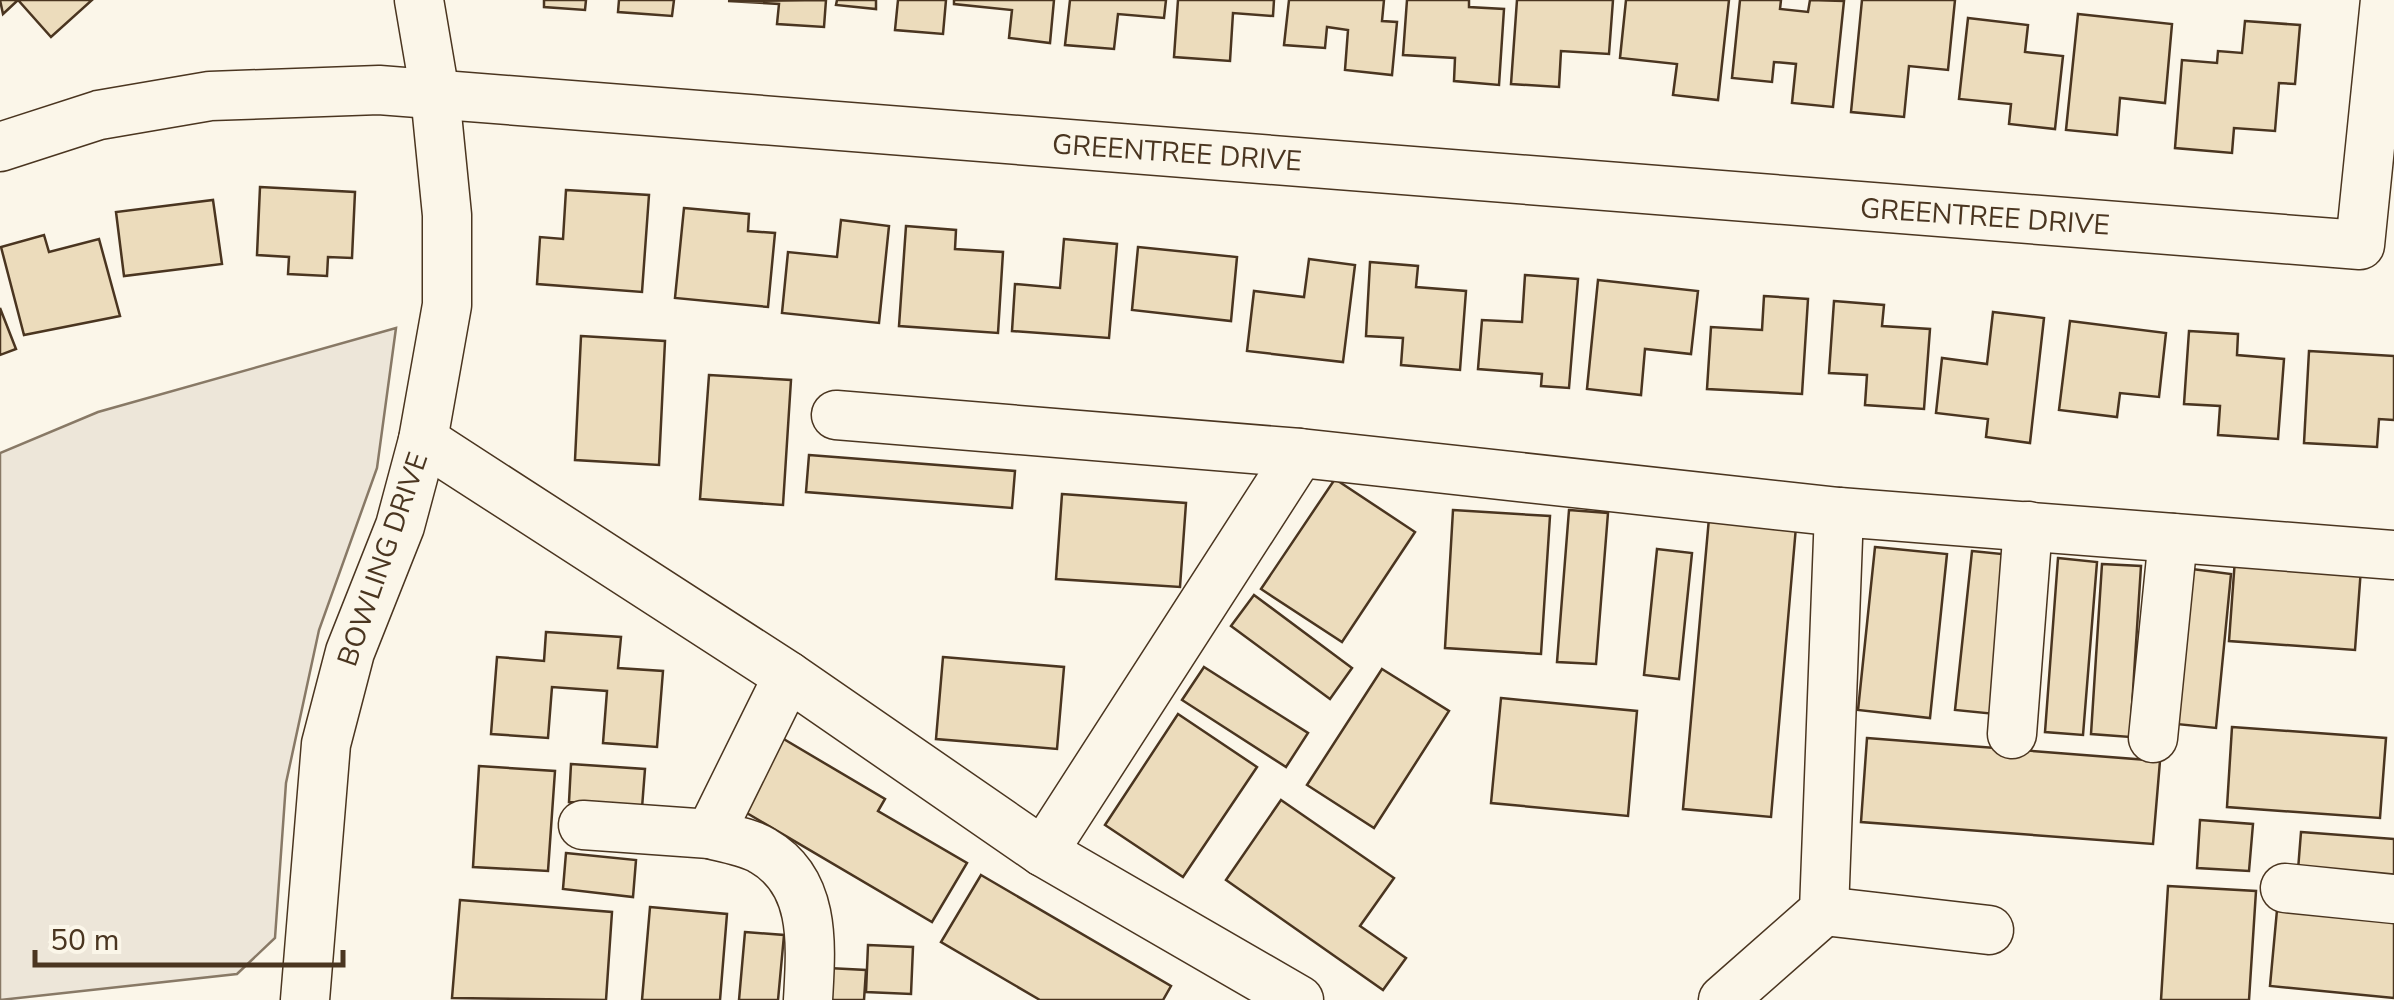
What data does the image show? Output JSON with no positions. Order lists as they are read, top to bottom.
{
  "streets": {
    "street": ["GREENTREE DRIVE", "BOWLING DRIVE"]
  },
  "crossings": [
    ["GREENTREE DRIVE", "BOWLING DRIVE"]
  ],
  "scale_bar": "50 m"
}
